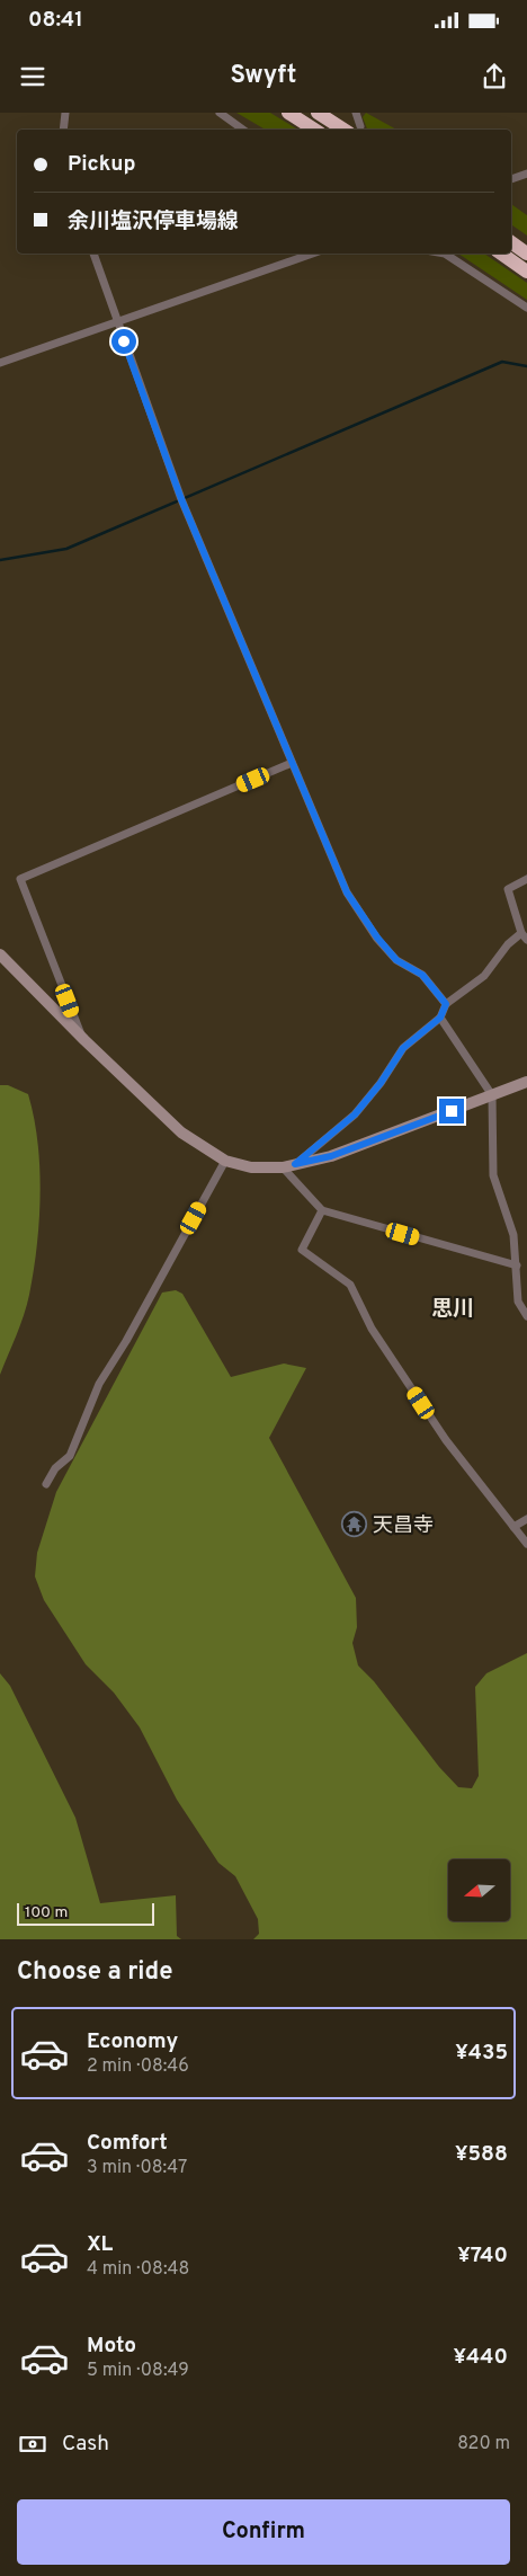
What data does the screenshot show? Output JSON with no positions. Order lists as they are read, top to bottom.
{
  "districts": ["思川"],
  "places": {
    "temple": ["天昌寺"]
  },
  "scale_bar": "100 m",
  "north": "left",
  "page": {
    "status": "08:41",
    "header": "Swyft",
    "banner": ["Pickup", "余川塩沢停車場線"],
    "scale": "100 m",
    "heading": "Choose a ride",
    "list": [
      {
        "name": "Economy",
        "note": "2 min · 08:46",
        "value": "¥435"
      },
      {
        "name": "Comfort",
        "note": "3 min · 08:47",
        "value": "¥588"
      },
      {
        "name": "XL",
        "note": "4 min · 08:48",
        "value": "¥740"
      },
      {
        "name": "Moto",
        "note": "5 min · 08:49",
        "value": "¥440"
      }
    ],
    "pay": ["Cash", "820 m"],
    "buttons": "Confirm"
  }
}
